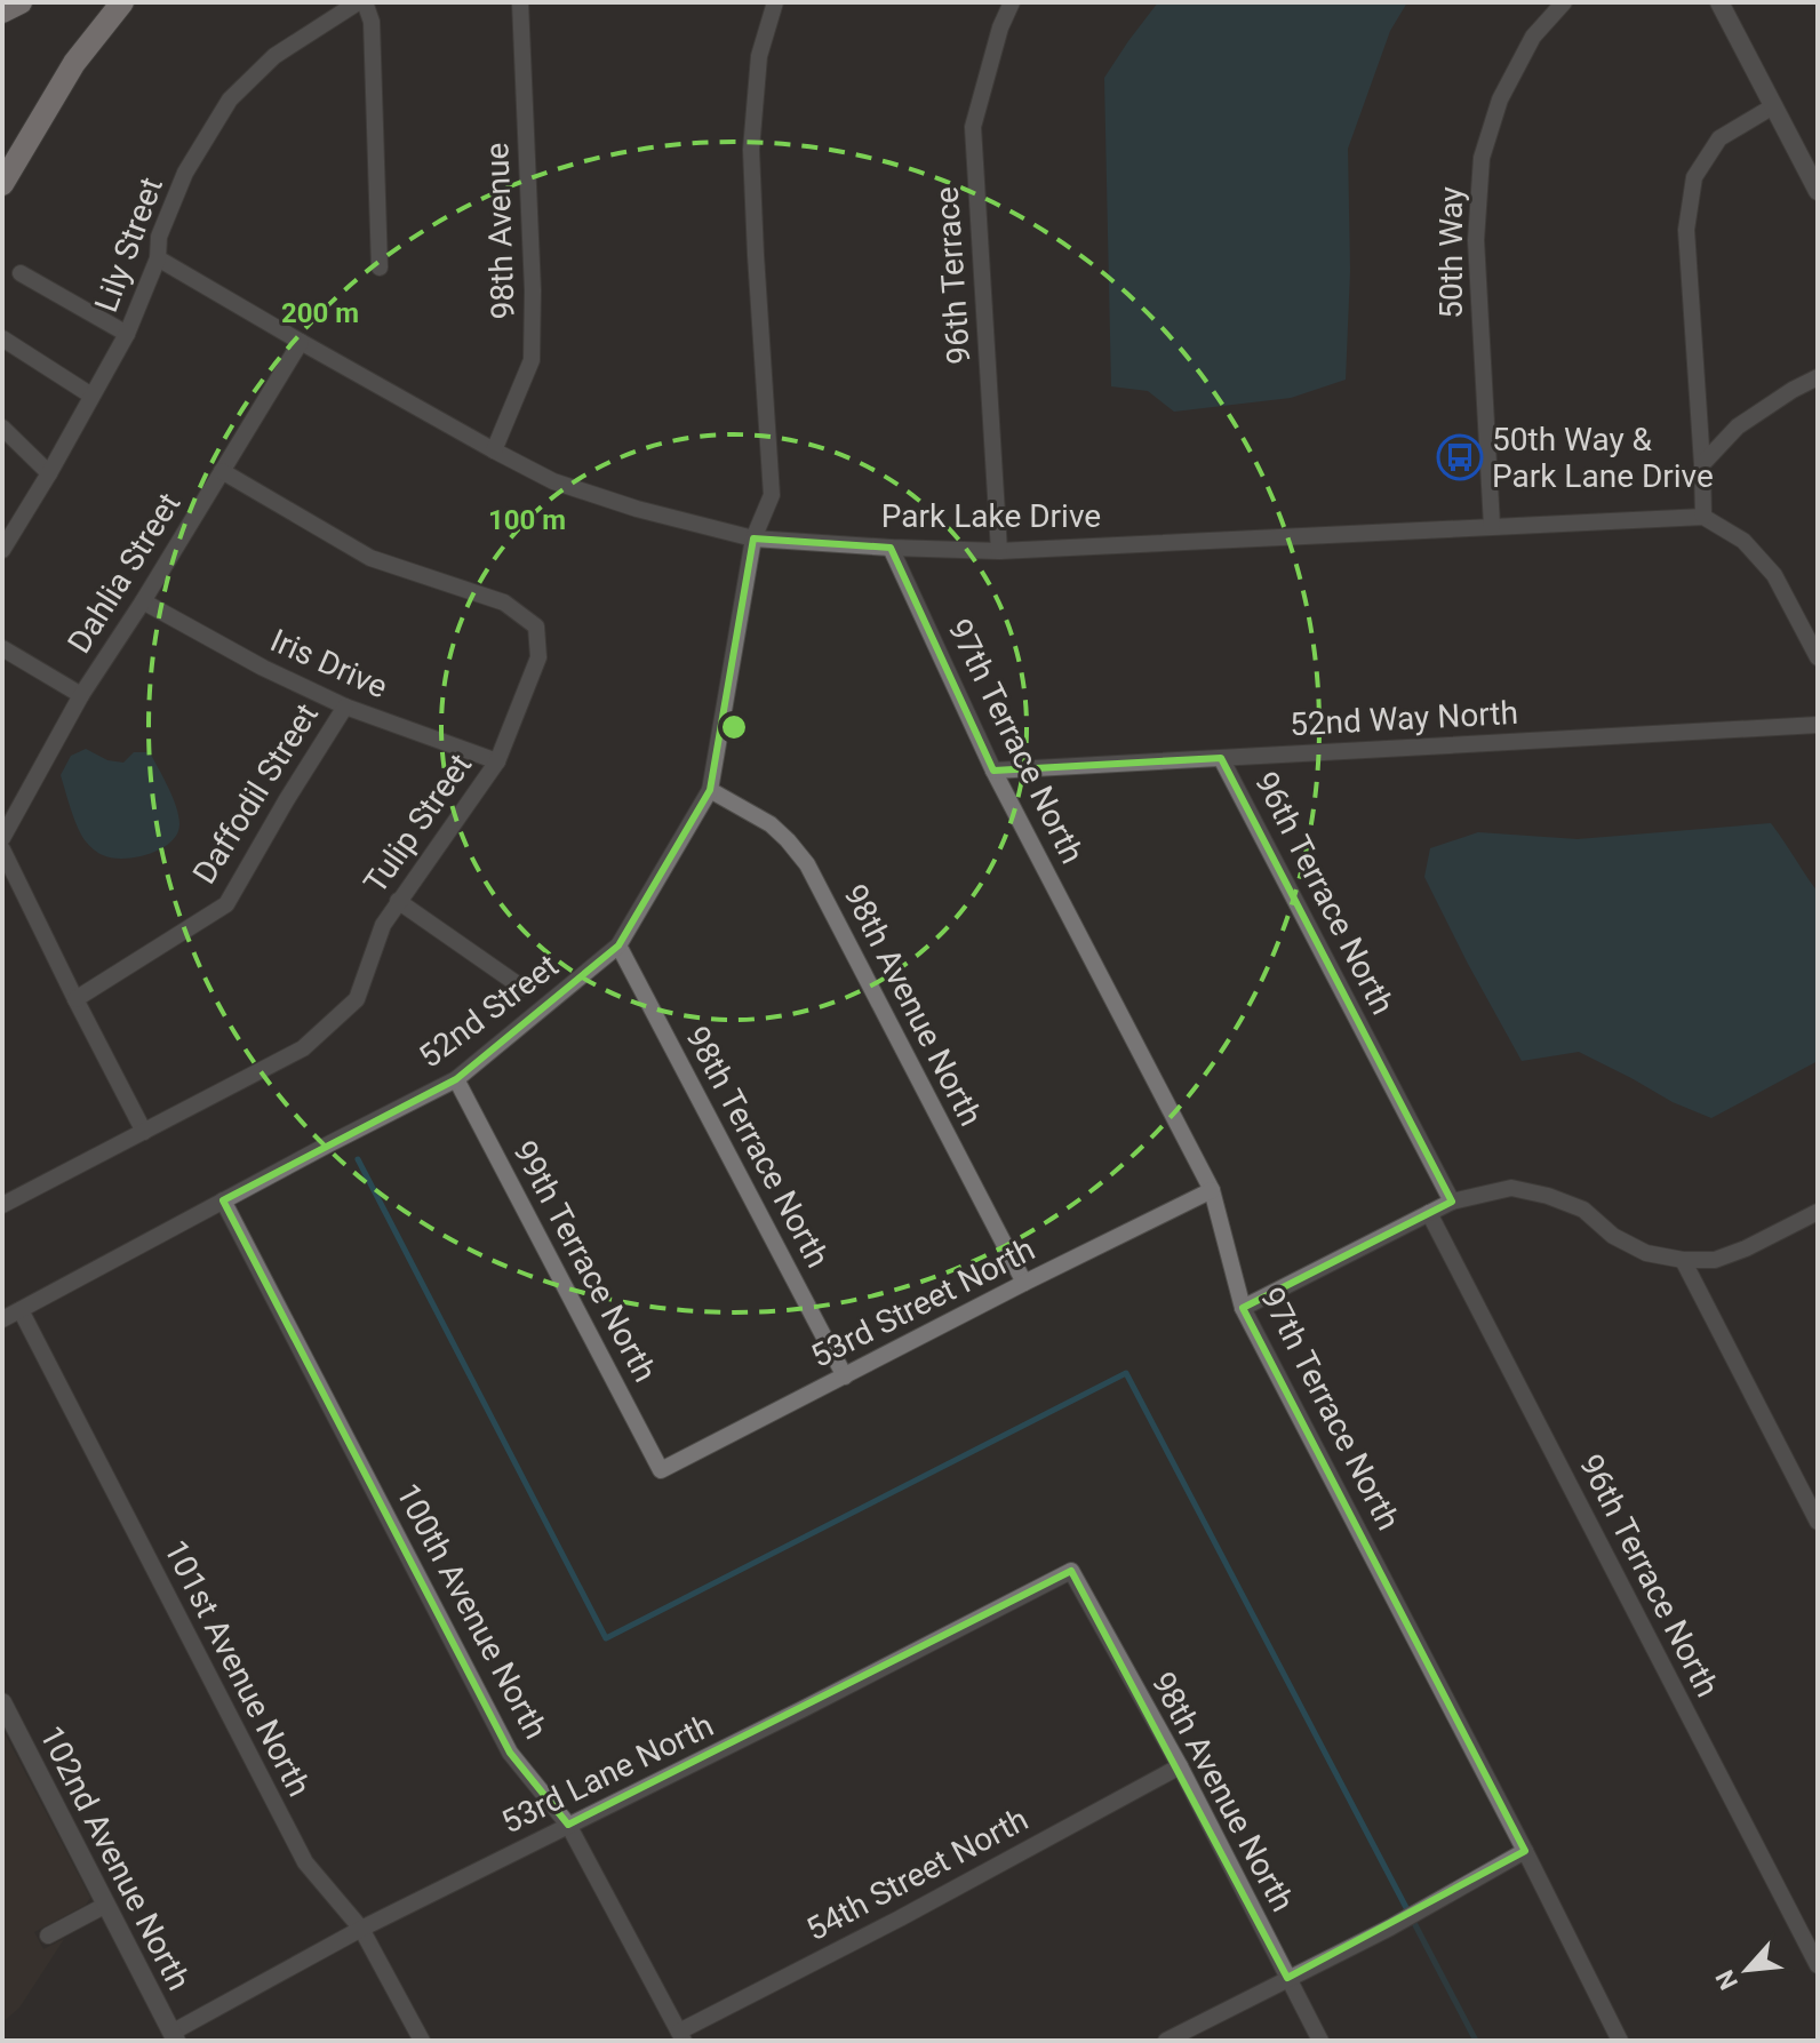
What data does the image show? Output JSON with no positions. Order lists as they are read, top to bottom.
{
  "streets": {
    "street": [
      "98th Avenue",
      "Lily Street",
      "50th Way",
      "96th Terrace",
      "Park Lake Drive",
      "Dahlia Street",
      "Iris Drive",
      "52nd Way North",
      "97th Terrace North",
      "Daffodil Street",
      "Tulip Street",
      "96th Terrace North",
      "98th Avenue North",
      "52nd Street",
      "98th Terrace North",
      "99th Terrace North",
      "53rd Street North",
      "100th Avenue North",
      "101st Avenue North",
      "53rd Lane North",
      "102nd Avenue North",
      "54th Street North"
    ]
  },
  "crossings": [
    ["98th Avenue", "Park Lake Drive"],
    ["Lily Street", "Park Lake Drive"],
    ["50th Way", "Park Lake Drive"],
    ["96th Terrace", "Park Lake Drive"],
    ["Park Lake Drive", "Dahlia Street"],
    ["Park Lake Drive", "97th Terrace North"],
    ["Park Lake Drive", "52nd Street"],
    ["Dahlia Street", "Iris Drive"],
    ["Dahlia Street", "Tulip Street"],
    ["Iris Drive", "Daffodil Street"],
    ["Iris Drive", "Tulip Street"],
    ["52nd Way North", "97th Terrace North"],
    ["52nd Way North", "96th Terrace North"],
    ["97th Terrace North", "53rd Street North"],
    ["98th Avenue North", "52nd Street"],
    ["98th Avenue North", "53rd Street North"],
    ["98th Avenue North", "53rd Lane North"],
    ["98th Avenue North", "54th Street North"],
    ["52nd Street", "98th Terrace North"],
    ["52nd Street", "99th Terrace North"],
    ["52nd Street", "100th Avenue North"],
    ["52nd Street", "101st Avenue North"],
    ["98th Terrace North", "53rd Street North"],
    ["99th Terrace North", "53rd Street North"],
    ["100th Avenue North", "53rd Lane North"],
    ["100th Avenue North", "54th Street North"],
    ["101st Avenue North", "53rd Lane North"],
    ["53rd Lane North", "102nd Avenue North"]
  ],
  "places": {
    "bus stop": ["50th Way & Park Lane Drive"]
  },
  "north": "bottom left",
  "rings": ["200 m", "100 m"]
}
